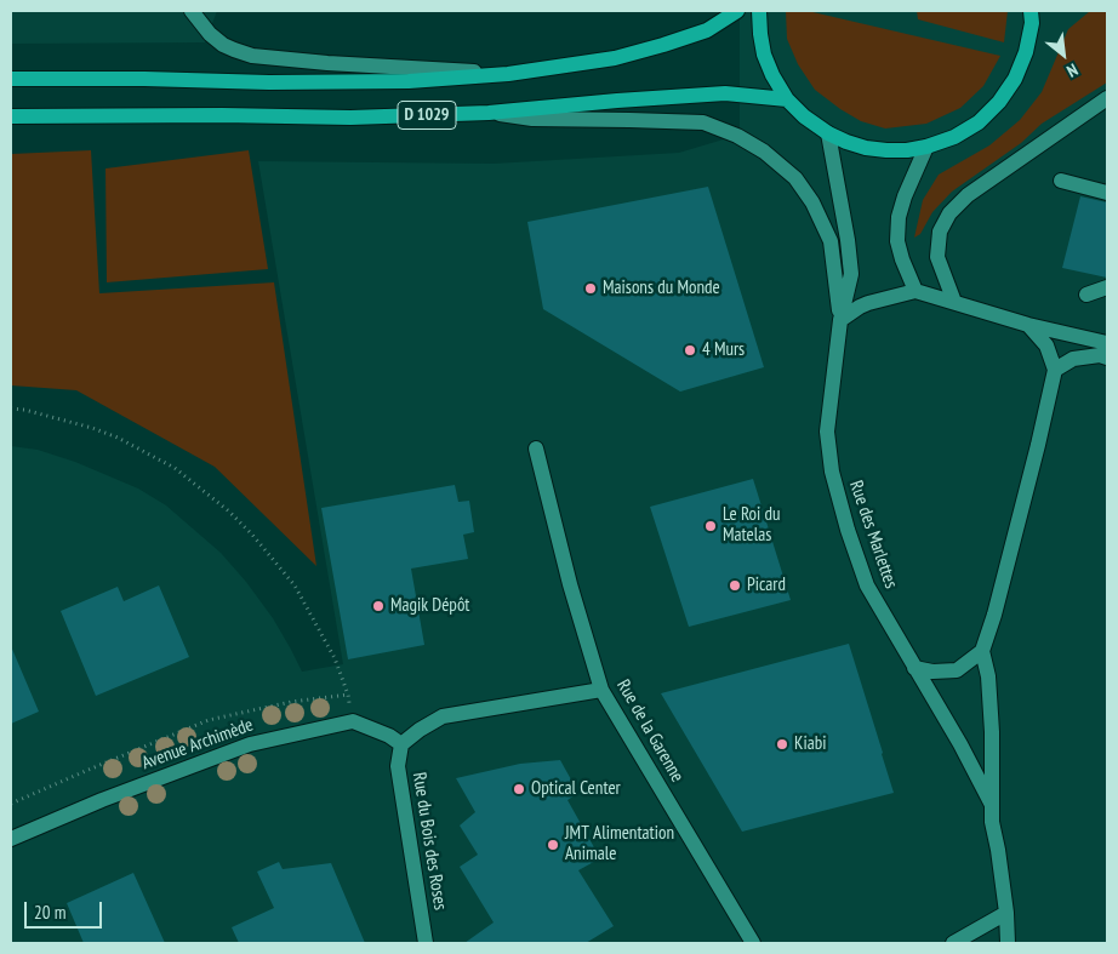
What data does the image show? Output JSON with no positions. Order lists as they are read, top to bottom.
{
  "streets": {
    "main road": ["D 1029"],
    "street": [
      "Rue des Marlettes",
      "Rue de la Garenne",
      "Avenue Archimède",
      "Rue du Bois des Roses"
    ]
  },
  "places": [
    "Maisons du Monde",
    "4 Murs",
    "Le Roi du Matelas",
    "Picard",
    "Magik Dépôt",
    "Kiabi",
    "Optical Center",
    "JMT Alimentation Animale"
  ],
  "scale_bar": "20 m",
  "north": "bottom right"
}
